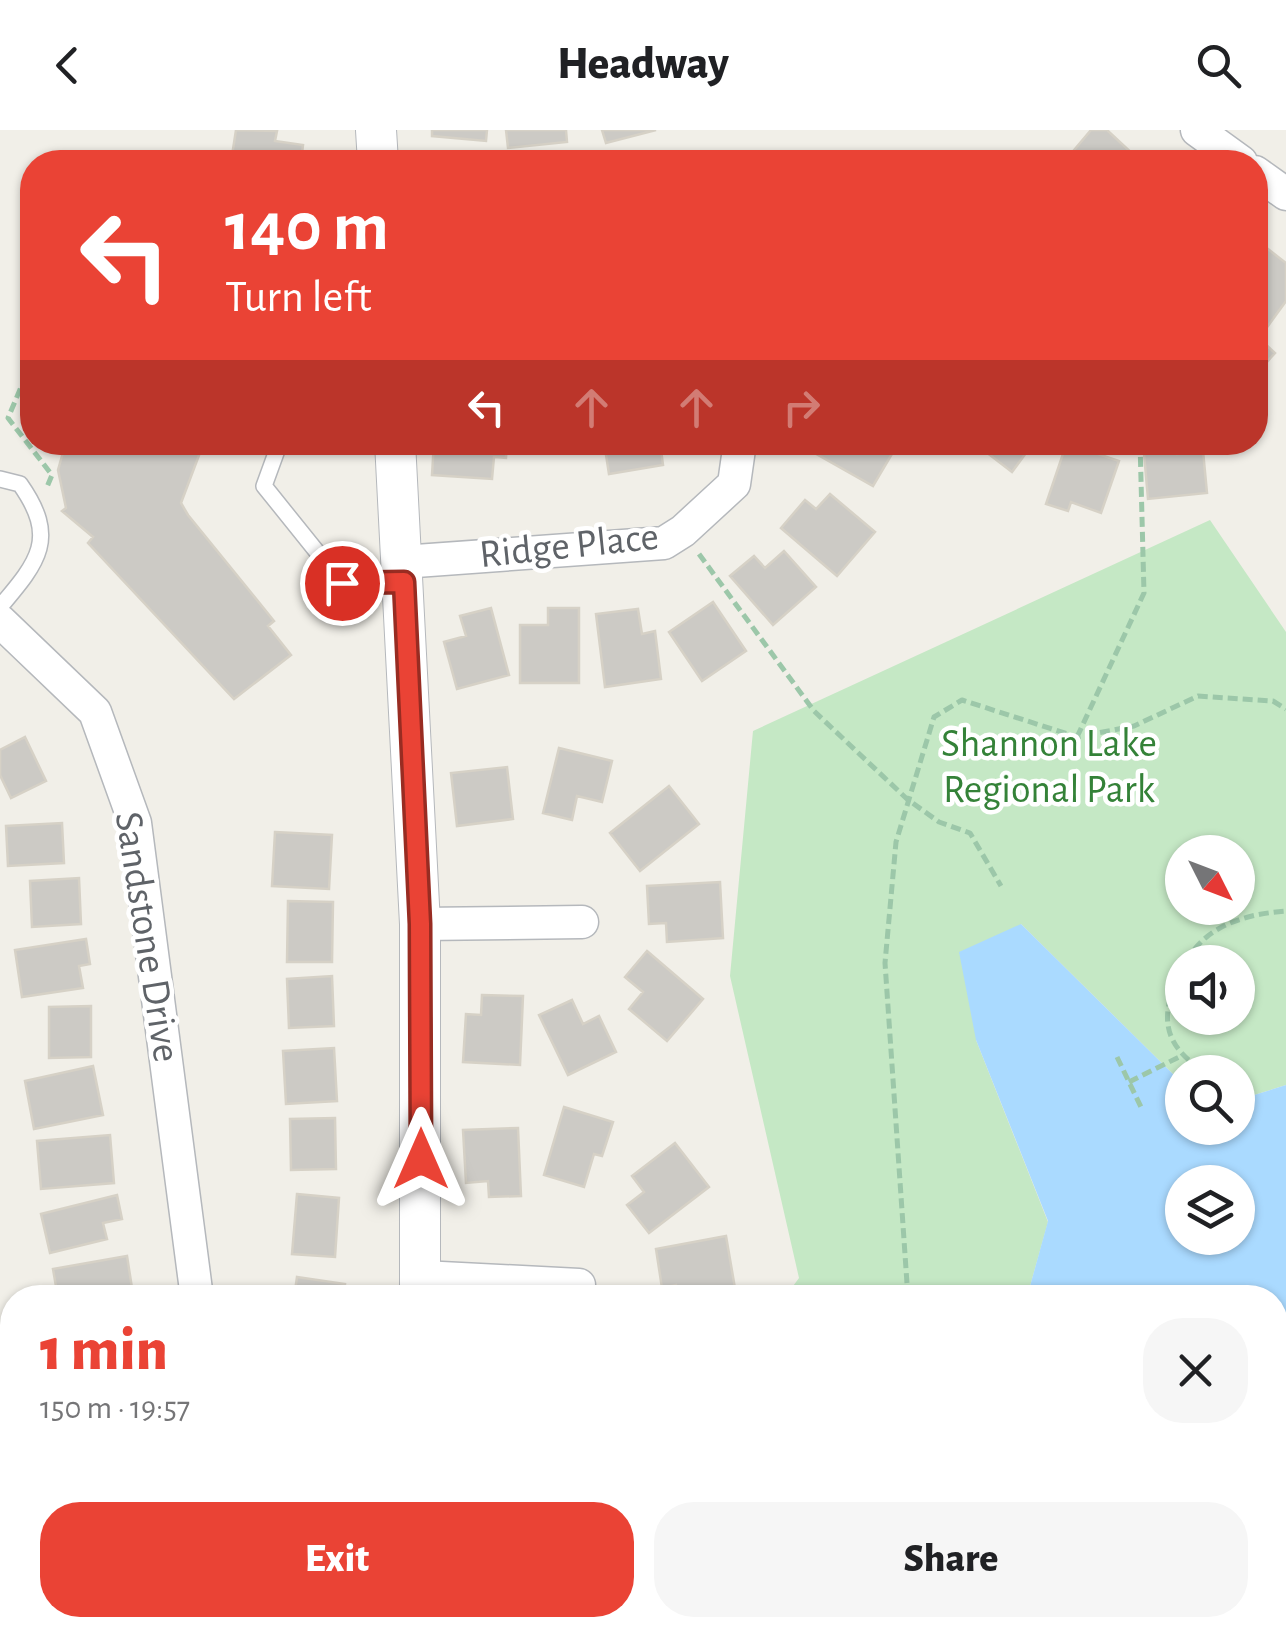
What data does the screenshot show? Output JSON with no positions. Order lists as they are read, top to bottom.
{
  "streets": {
    "street": ["Ridge Place", "Sandstone Drive"]
  },
  "parks": ["Shannon Lake Regional Park"],
  "north": "bottom right",
  "page": {
    "header": "Headway",
    "turn": ["140 m", "Turn left"],
    "heading": ["1 min", "150 m · 19:57"],
    "buttons": ["Exit", "Share"]
  }
}
